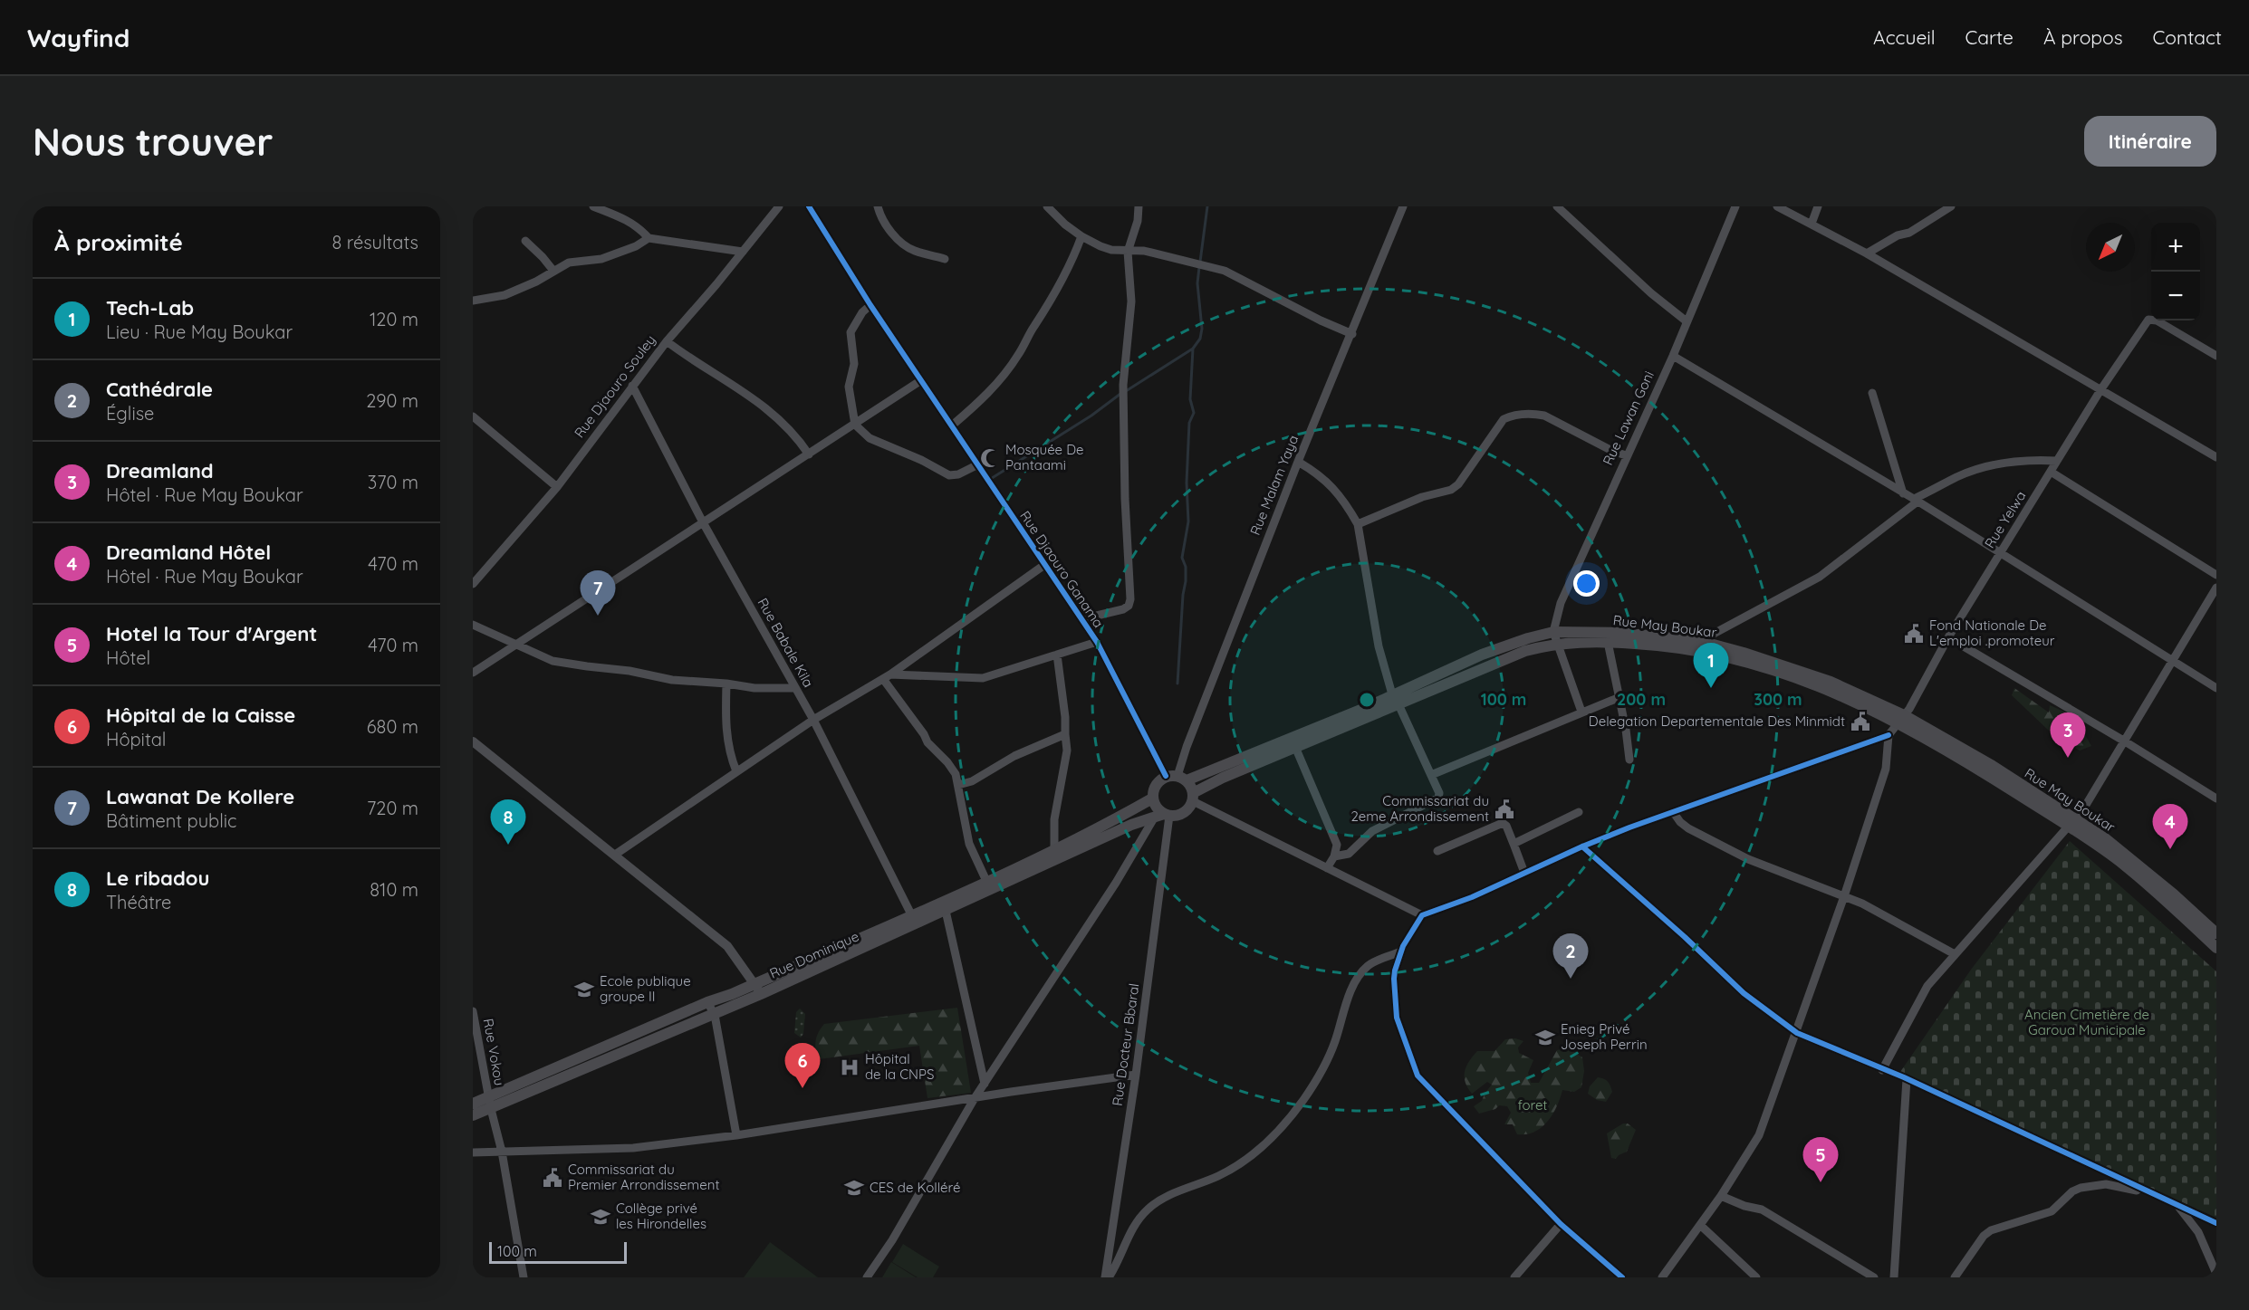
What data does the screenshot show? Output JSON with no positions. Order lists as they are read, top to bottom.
{
  "streets": {
    "main road": ["Rue May Boukar", "Rue Dominique"],
    "street": [
      "Rue Djaouro Souley",
      "Rue Lawan Goni",
      "Rue Malam Yaya",
      "Rue Yelwa",
      "Rue Djaouro Ganama",
      "Rue Babale Kila",
      "Rue Docteur Bbaral",
      "Rue Vokou"
    ]
  },
  "crossings": [
    ["Rue Djaouro Souley", "Rue Babale Kila"],
    ["Rue Lawan Goni", "Rue May Boukar"],
    ["Rue Malam Yaya", "Rue Djaouro Ganama"],
    ["Rue Malam Yaya", "Rue May Boukar"],
    ["Rue Malam Yaya", "Rue Dominique"],
    ["Rue Malam Yaya", "Rue Docteur Bbaral"],
    ["Rue Yelwa", "Rue May Boukar"],
    ["Rue Djaouro Ganama", "Rue May Boukar"],
    ["Rue Djaouro Ganama", "Rue Dominique"],
    ["Rue Djaouro Ganama", "Rue Docteur Bbaral"],
    ["Rue May Boukar", "Rue Dominique"],
    ["Rue May Boukar", "Rue Docteur Bbaral"],
    ["Rue Babale Kila", "Rue Dominique"],
    ["Rue Dominique", "Rue Docteur Bbaral"],
    ["Rue Dominique", "Rue Vokou"]
  ],
  "parks": ["Ancien Cimetière de Garoua Municipale", "foret"],
  "places": {
    "mosque": ["Mosquée De Pantaami"],
    "public building": [
      "Fond Nationale De L'emploi .promoteur",
      "Delegation Departementale Des Minmidt",
      "Commissariat du 2eme Arrondissement",
      "Commissariat du Premier Arrondissement"
    ],
    "school or university": [
      "Ecole publique groupe II",
      "Enieg Privé Joseph Perrin",
      "CES de Kolléré",
      "Collège privé les Hirondelles"
    ],
    "hospital": ["Hôpital de la CNPS"]
  },
  "scale_bar": "100 m",
  "north": "bottom left",
  "page": {
    "header": "Wayfind",
    "nav": [
      "Accueil",
      "Carte",
      "À propos",
      "Contact"
    ],
    "buttons": "Itinéraire",
    "title": "Nous trouver",
    "heading": ["À proximité", "8 résultats"],
    "map_buttons": ["+", "−"],
    "list": [
      {
        "mark": "1",
        "name": "Tech-Lab",
        "note": "Lieu · Rue May Boukar",
        "value": "120 m"
      },
      {
        "mark": "2",
        "name": "Cathédrale",
        "note": "Église",
        "value": "290 m"
      },
      {
        "mark": "3",
        "name": "Dreamland",
        "note": "Hôtel · Rue May Boukar",
        "value": "370 m"
      },
      {
        "mark": "4",
        "name": "Dreamland Hôtel",
        "note": "Hôtel · Rue May Boukar",
        "value": "470 m"
      },
      {
        "mark": "5",
        "name": "Hotel la Tour d'Argent",
        "note": "Hôtel",
        "value": "470 m"
      },
      {
        "mark": "6",
        "name": "Hôpital de la Caisse",
        "note": "Hôpital",
        "value": "680 m"
      },
      {
        "mark": "7",
        "name": "Lawanat De Kollere",
        "note": "Bâtiment public",
        "value": "720 m"
      },
      {
        "mark": "8",
        "name": "Le ribadou",
        "note": "Théâtre",
        "value": "810 m"
      }
    ],
    "pins": [
      "7",
      "1",
      "3",
      "8",
      "4",
      "2",
      "6",
      "5"
    ],
    "scale": "100 m"
  },
  "rings": ["100 m", "200 m", "300 m"]
}
